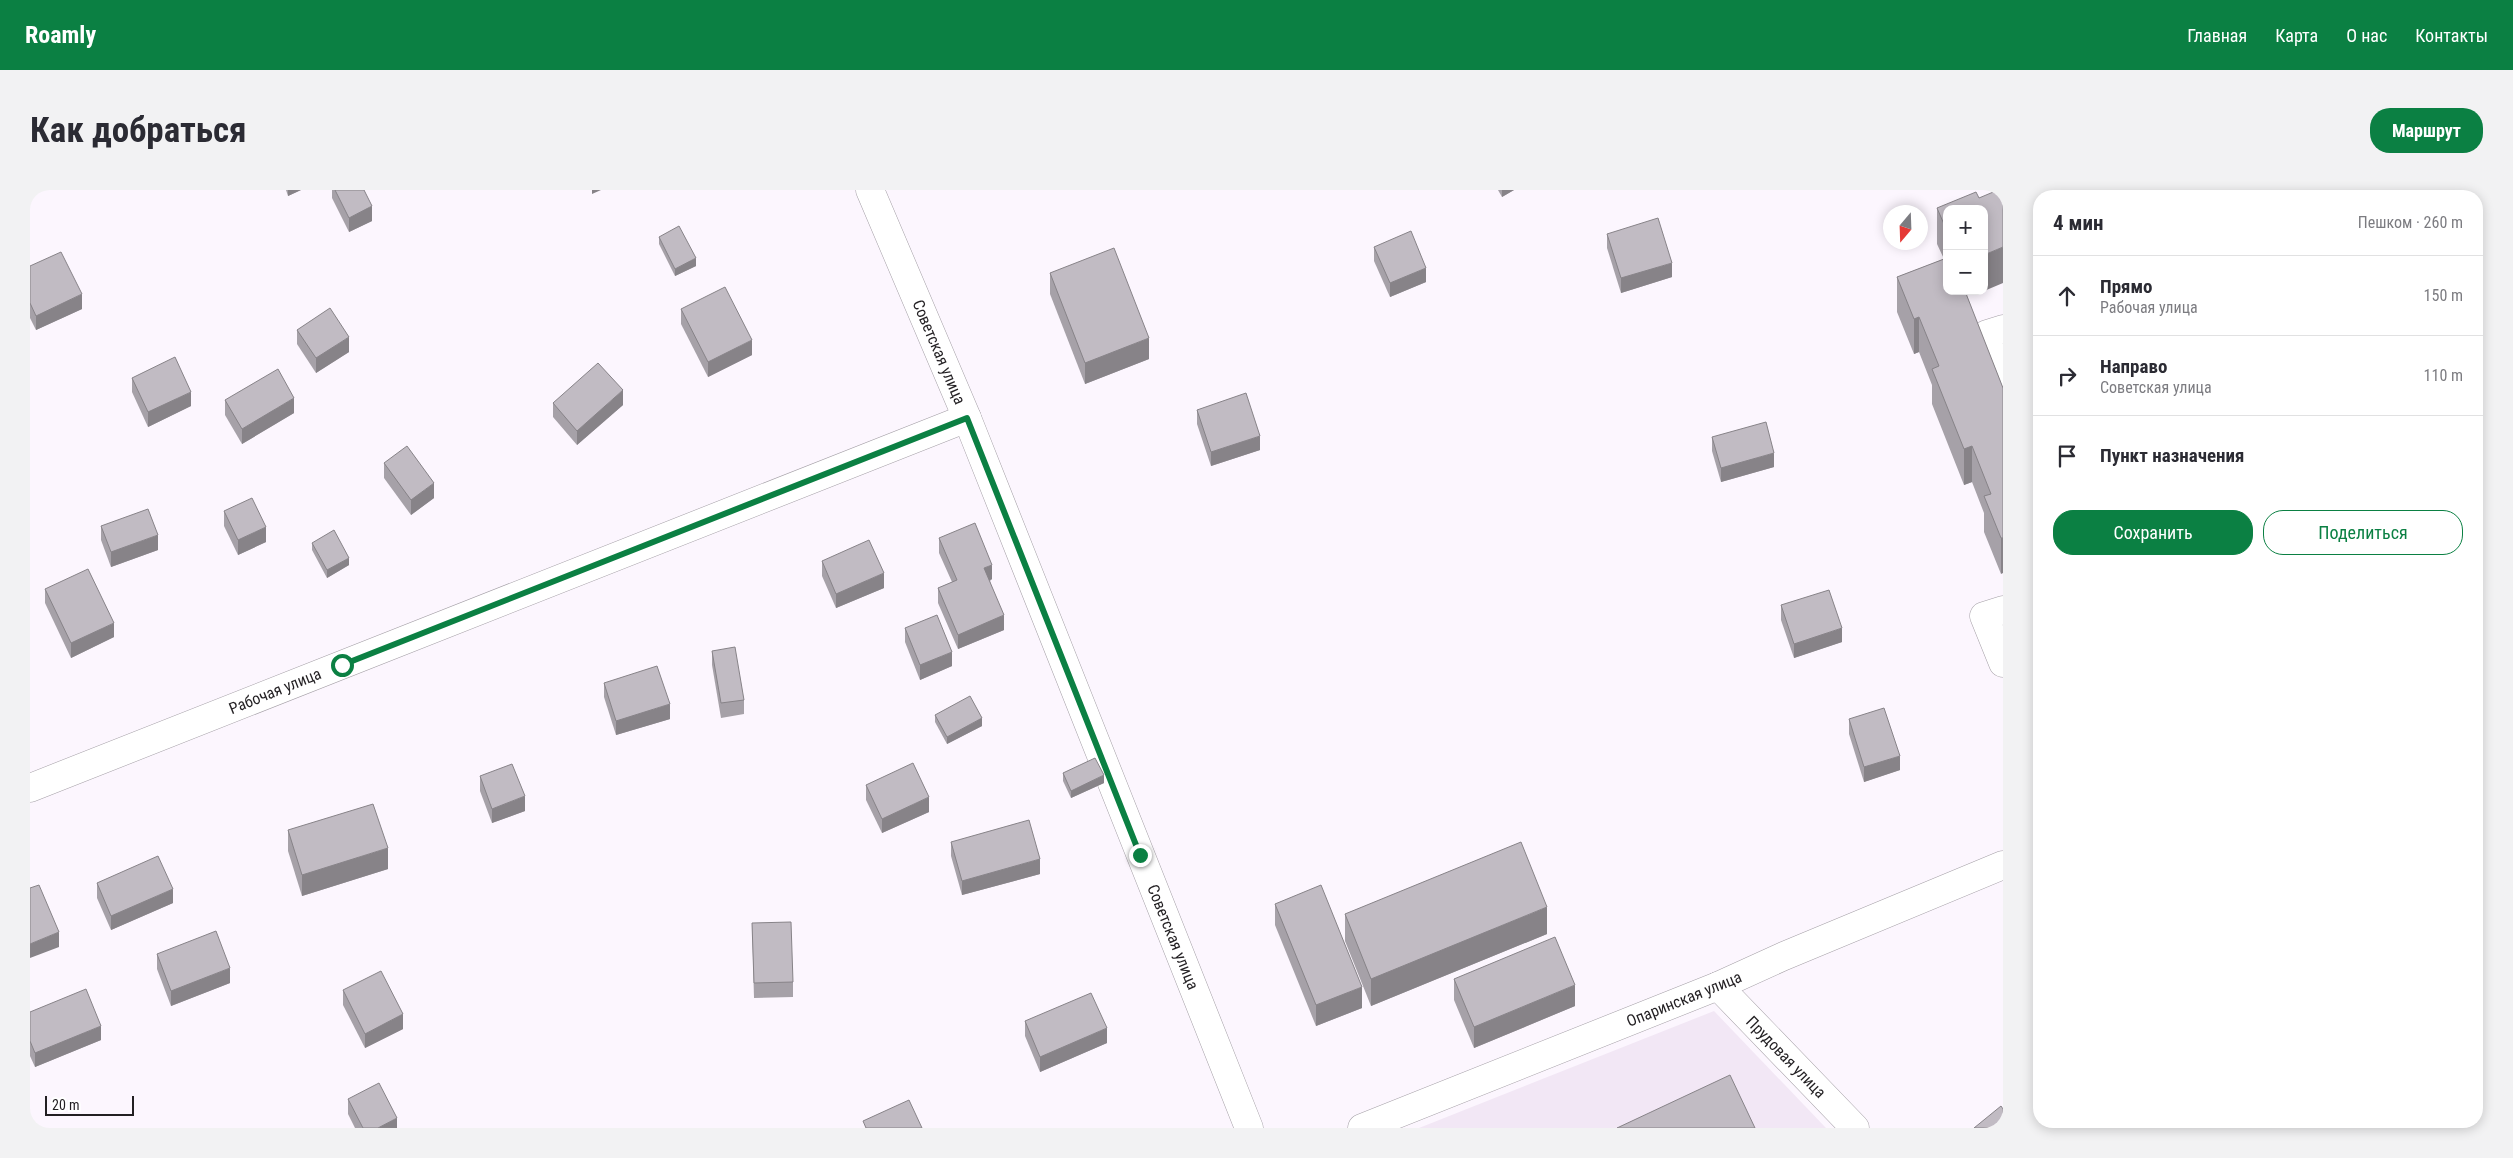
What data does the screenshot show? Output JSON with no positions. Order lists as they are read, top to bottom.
{
  "streets": {
    "street": [
      "Советская улица",
      "Рабочая улица",
      "Опаринская улица",
      "Прудовая улица"
    ]
  },
  "crossings": [
    ["Советская улица", "Рабочая улица"],
    ["Опаринская улица", "Прудовая улица"]
  ],
  "scale_bar": "20 m",
  "north": "bottom",
  "page": {
    "header": "Roamly",
    "nav": [
      "Главная",
      "Карта",
      "О нас",
      "Контакты"
    ],
    "buttons": [
      "Маршрут",
      ["Сохранить", "Поделиться"]
    ],
    "title": "Как добраться",
    "heading": ["4 мин", "Пешком · 260 m"],
    "map_buttons": ["+", "−"],
    "list": [
      ["Прямо", "Рабочая улица", "150 m"],
      ["Направо", "Советская улица", "110 m"],
      "Пункт назначения"
    ],
    "scale": "20 m"
  }
}
